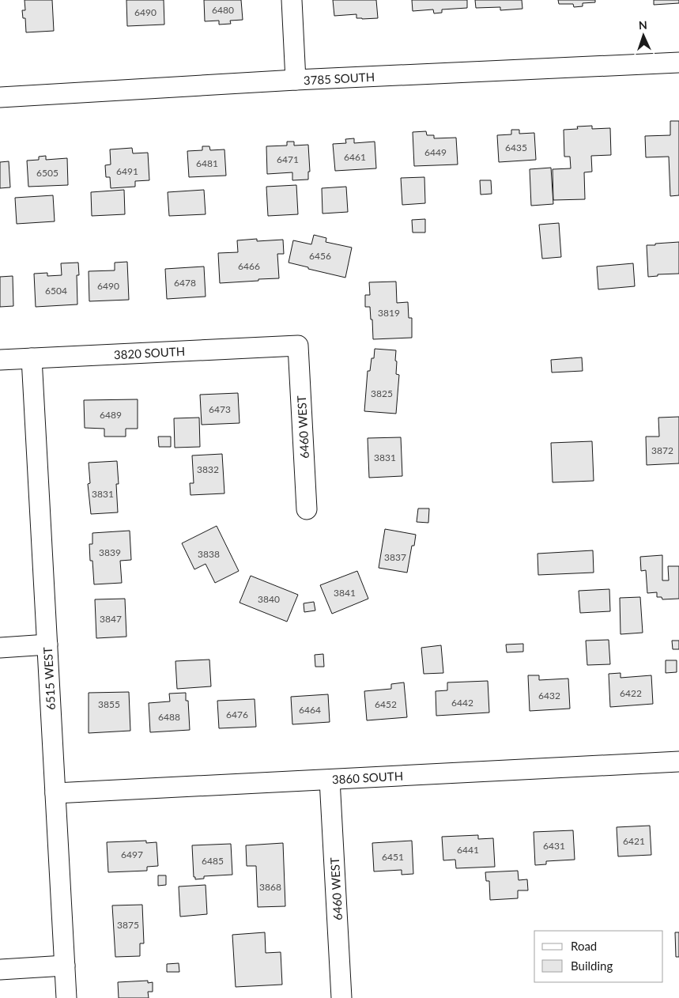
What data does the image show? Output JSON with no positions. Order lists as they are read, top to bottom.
{
  "streets": {
    "street": [
      "3785 SOUTH",
      "3820 SOUTH",
      "6460 WEST",
      "6515 WEST",
      "3860 SOUTH"
    ]
  },
  "crossings": [
    ["3820 SOUTH", "6460 WEST"],
    ["3820 SOUTH", "6515 WEST"],
    ["6460 WEST", "3860 SOUTH"],
    ["6515 WEST", "3860 SOUTH"]
  ],
  "house_numbers": [
    "6480",
    "6490",
    "6435",
    "6449",
    "6461",
    "6471",
    "6481",
    "6491",
    "6505",
    "6456",
    "6466",
    "6478",
    "6490",
    "6504",
    "3819",
    "3825",
    "6473",
    "6489",
    "3872",
    "3831",
    "3832",
    "3831",
    "3839",
    "3838",
    "3837",
    "3841",
    "3840",
    "3847",
    "6422",
    "6432",
    "6442",
    "3855",
    "6452",
    "6464",
    "6476",
    "6488",
    "6421",
    "6431",
    "6441",
    "6497",
    "6451",
    "6485",
    "3868",
    "3875"
  ],
  "legend": ["Road", "Building"],
  "north": "top"
}
